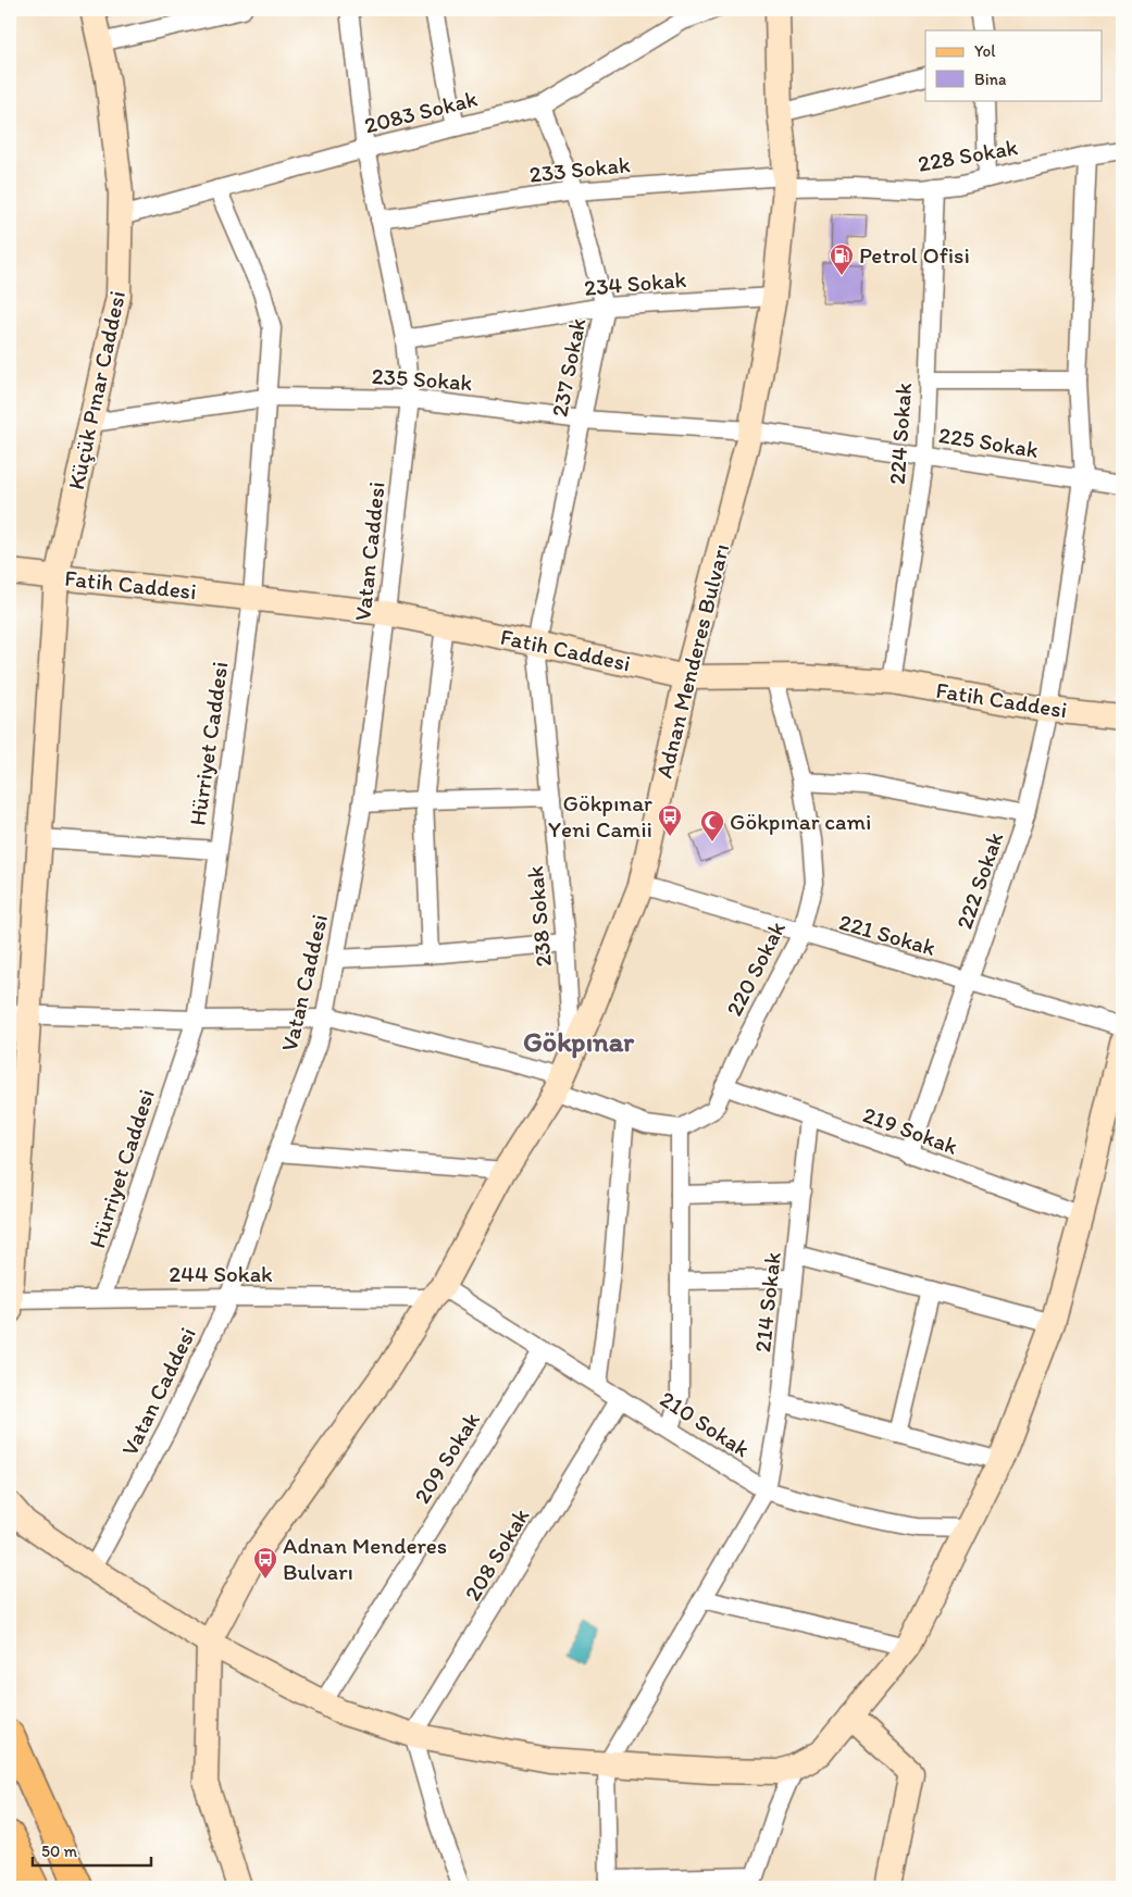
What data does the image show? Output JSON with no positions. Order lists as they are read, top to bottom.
{
  "streets": {
    "street": [
      "2083 Sokak",
      "228 Sokak",
      "233 Sokak",
      "234 Sokak",
      "237 Sokak",
      "235 Sokak",
      "Küçük Pınar Caddesi",
      "224 Sokak",
      "225 Sokak",
      "Vatan Caddesi",
      "Fatih Caddesi",
      "Adnan Menderes Bulvarı",
      "Hürriyet Caddesi",
      "222 Sokak",
      "238 Sokak",
      "221 Sokak",
      "220 Sokak",
      "219 Sokak",
      "244 Sokak",
      "214 Sokak",
      "210 Sokak",
      "209 Sokak",
      "208 Sokak"
    ]
  },
  "crossings": [
    ["2083 Sokak", "237 Sokak"],
    ["2083 Sokak", "Küçük Pınar Caddesi"],
    ["2083 Sokak", "Vatan Caddesi"],
    ["2083 Sokak", "Hürriyet Caddesi"],
    ["228 Sokak", "233 Sokak"],
    ["228 Sokak", "224 Sokak"],
    ["228 Sokak", "Adnan Menderes Bulvarı"],
    ["233 Sokak", "237 Sokak"],
    ["233 Sokak", "Vatan Caddesi"],
    ["233 Sokak", "Adnan Menderes Bulvarı"],
    ["234 Sokak", "237 Sokak"],
    ["234 Sokak", "Vatan Caddesi"],
    ["234 Sokak", "Adnan Menderes Bulvarı"],
    ["237 Sokak", "235 Sokak"],
    ["237 Sokak", "Fatih Caddesi"],
    ["237 Sokak", "238 Sokak"],
    ["235 Sokak", "Küçük Pınar Caddesi"],
    ["235 Sokak", "225 Sokak"],
    ["235 Sokak", "Vatan Caddesi"],
    ["235 Sokak", "Adnan Menderes Bulvarı"],
    ["235 Sokak", "Hürriyet Caddesi"],
    ["Küçük Pınar Caddesi", "Fatih Caddesi"],
    ["Küçük Pınar Caddesi", "244 Sokak"],
    ["224 Sokak", "225 Sokak"],
    ["224 Sokak", "Fatih Caddesi"],
    ["225 Sokak", "Adnan Menderes Bulvarı"],
    ["225 Sokak", "222 Sokak"],
    ["Vatan Caddesi", "Fatih Caddesi"],
    ["Vatan Caddesi", "244 Sokak"],
    ["Fatih Caddesi", "Adnan Menderes Bulvarı"],
    ["Fatih Caddesi", "Hürriyet Caddesi"],
    ["Fatih Caddesi", "222 Sokak"],
    ["Fatih Caddesi", "238 Sokak"],
    ["Fatih Caddesi", "220 Sokak"],
    ["Adnan Menderes Bulvarı", "238 Sokak"],
    ["Adnan Menderes Bulvarı", "221 Sokak"],
    ["Adnan Menderes Bulvarı", "244 Sokak"],
    ["Adnan Menderes Bulvarı", "210 Sokak"],
    ["Hürriyet Caddesi", "244 Sokak"],
    ["222 Sokak", "221 Sokak"],
    ["222 Sokak", "219 Sokak"],
    ["221 Sokak", "220 Sokak"],
    ["220 Sokak", "219 Sokak"],
    ["219 Sokak", "214 Sokak"],
    ["244 Sokak", "210 Sokak"],
    ["214 Sokak", "210 Sokak"],
    ["210 Sokak", "209 Sokak"],
    ["210 Sokak", "208 Sokak"]
  ],
  "districts": ["Gökpınar"],
  "places": {
    "fuel station": ["Petrol Ofisi"],
    "bus stop": ["Gökpınar Yeni Camii", "Adnan Menderes Bulvarı"],
    "mosque": ["Gökpınar cami"]
  },
  "legend": ["Yol", "Bina"],
  "scale_bar": "50 m"
}
